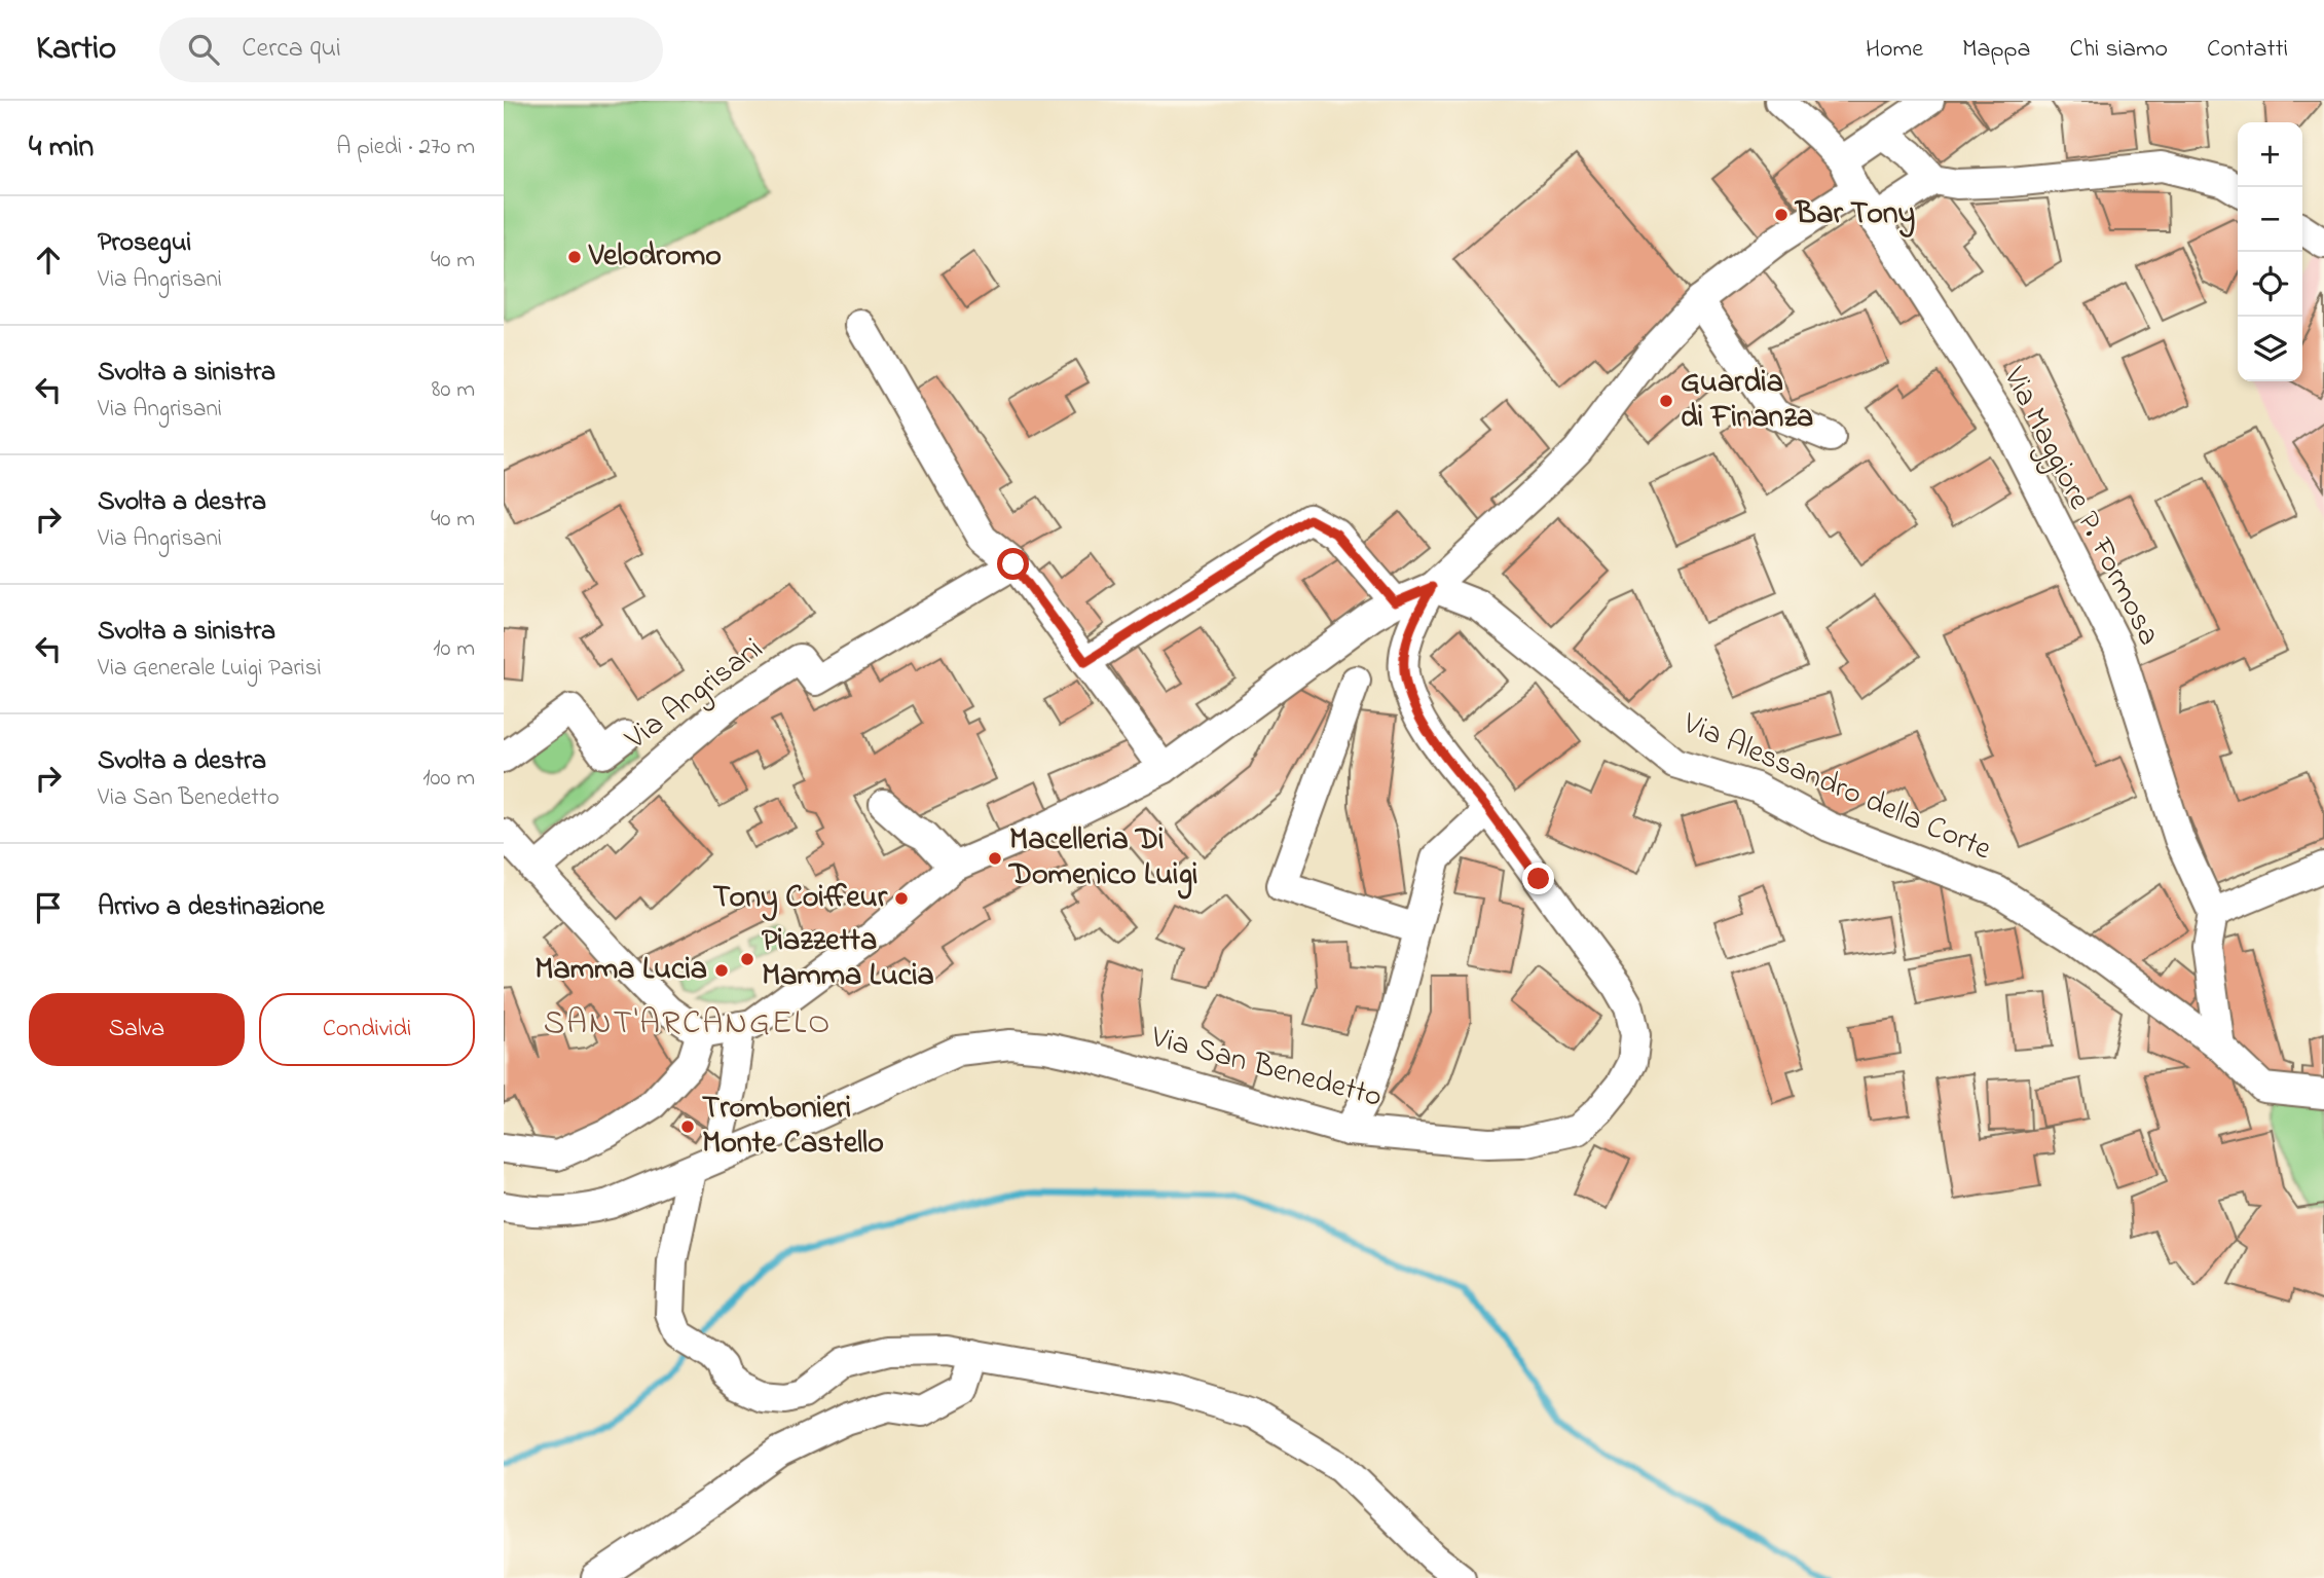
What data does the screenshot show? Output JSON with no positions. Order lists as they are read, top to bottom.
{
  "streets": {
    "street": [
      "Via Maggiore P. Formosa",
      "Via Angrisani",
      "Via Alessandro della Corte",
      "Via San Benedetto"
    ]
  },
  "crossings": [
    ["Via Alessandro della Corte", "Via San Benedetto"]
  ],
  "districts": ["SANT'ARCANGELO"],
  "places": [
    "Bar Tony",
    "Velodromo",
    "Guardia di Finanza",
    "Macelleria Di Domenico Luigi",
    "Tony Coiffeur",
    "Piazzetta Mamma Lucia",
    "Mamma Lucia",
    "Trombonieri Monte Castello"
  ],
  "page": {
    "header": "Kartio",
    "search": "Cerca qui",
    "nav": [
      "Home",
      "Mappa",
      "Chi siamo",
      "Contatti"
    ],
    "heading": ["4 min", "A piedi · 270 m"],
    "map_buttons": ["+", "−"],
    "list": [
      ["Prosegui", "Via Angrisani", "40 m"],
      ["Svolta a sinistra", "Via Angrisani", "80 m"],
      ["Svolta a destra", "Via Angrisani", "40 m"],
      ["Svolta a sinistra", "Via Generale Luigi Parisi", "10 m"],
      ["Svolta a destra", "Via San Benedetto", "100 m"],
      "Arrivo a destinazione"
    ],
    "buttons": ["Salva", "Condividi"]
  }
}
